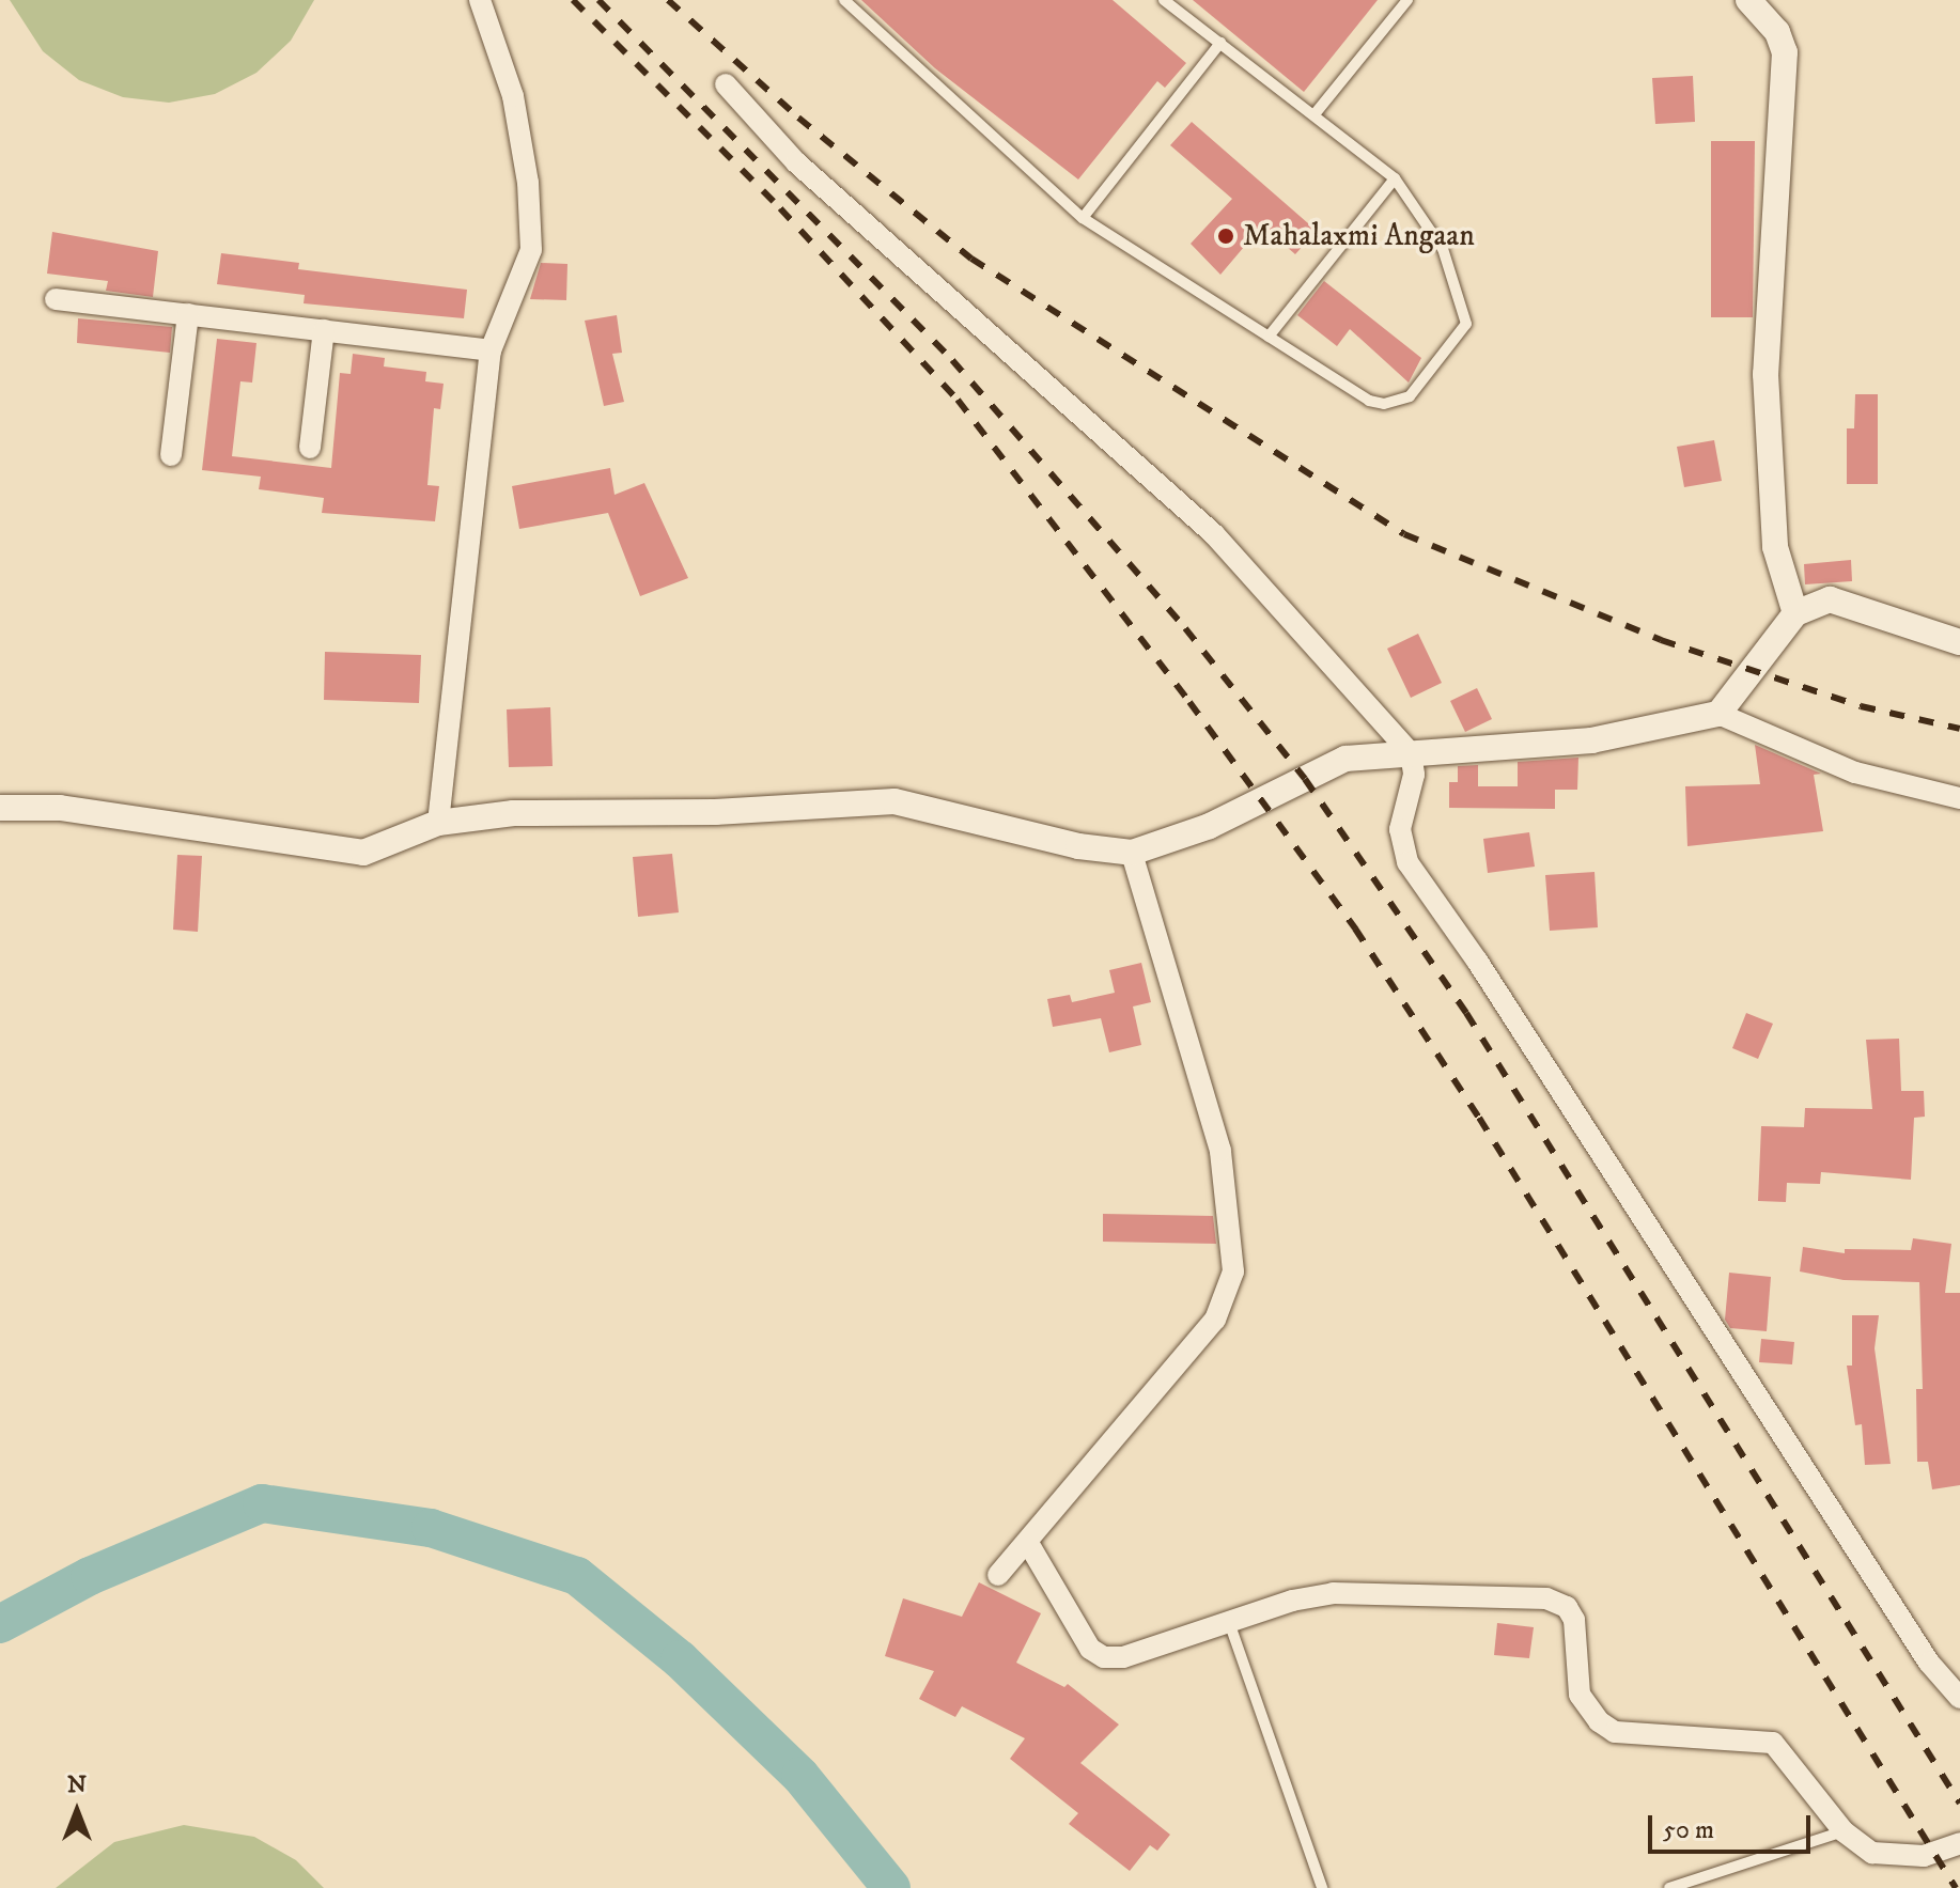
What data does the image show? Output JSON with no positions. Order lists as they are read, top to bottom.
{
  "places": ["Mahalaxmi Angaan"],
  "scale_bar": "50 m",
  "north": "top"
}
